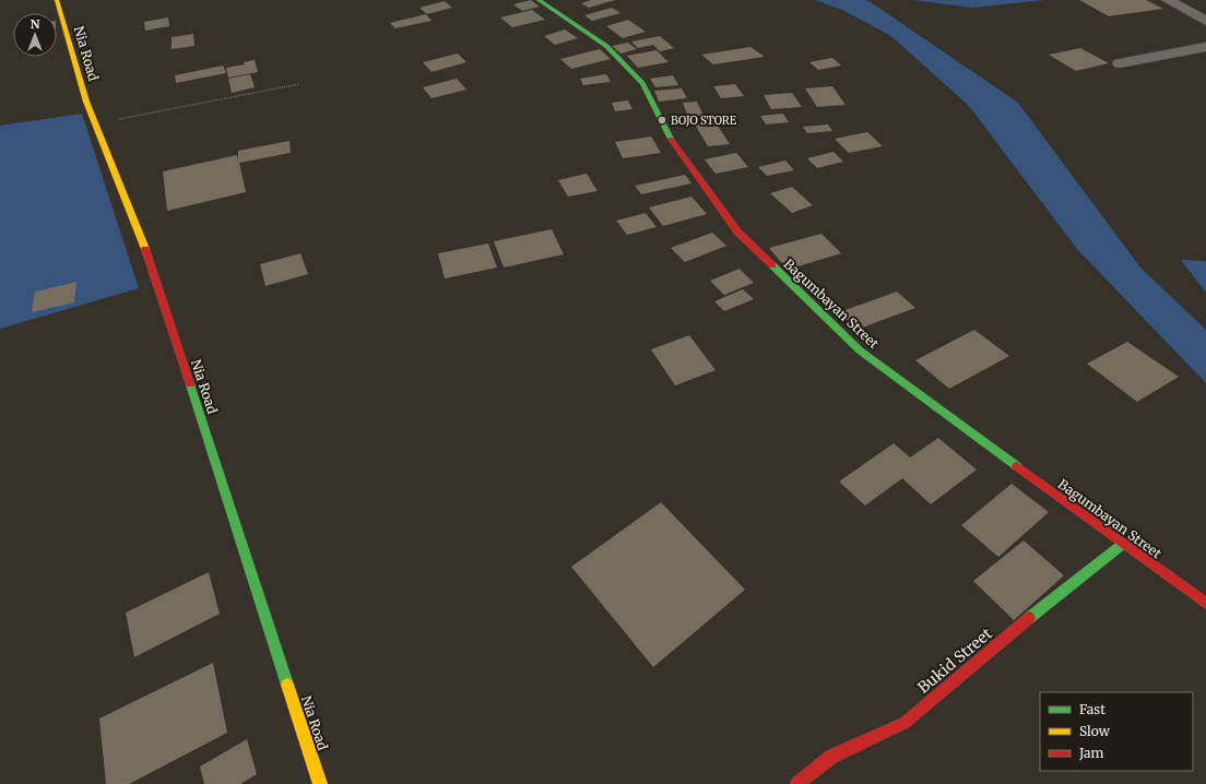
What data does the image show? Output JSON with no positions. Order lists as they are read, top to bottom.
{
  "streets": {
    "street": ["Nia Road", "Bagumbayan Street", "Bukid Street"]
  },
  "crossings": [
    ["Bagumbayan Street", "Bukid Street"]
  ],
  "places": ["BOJO STORE"],
  "legend": ["Fast", "Slow", "Jam"],
  "north": "top"
}
